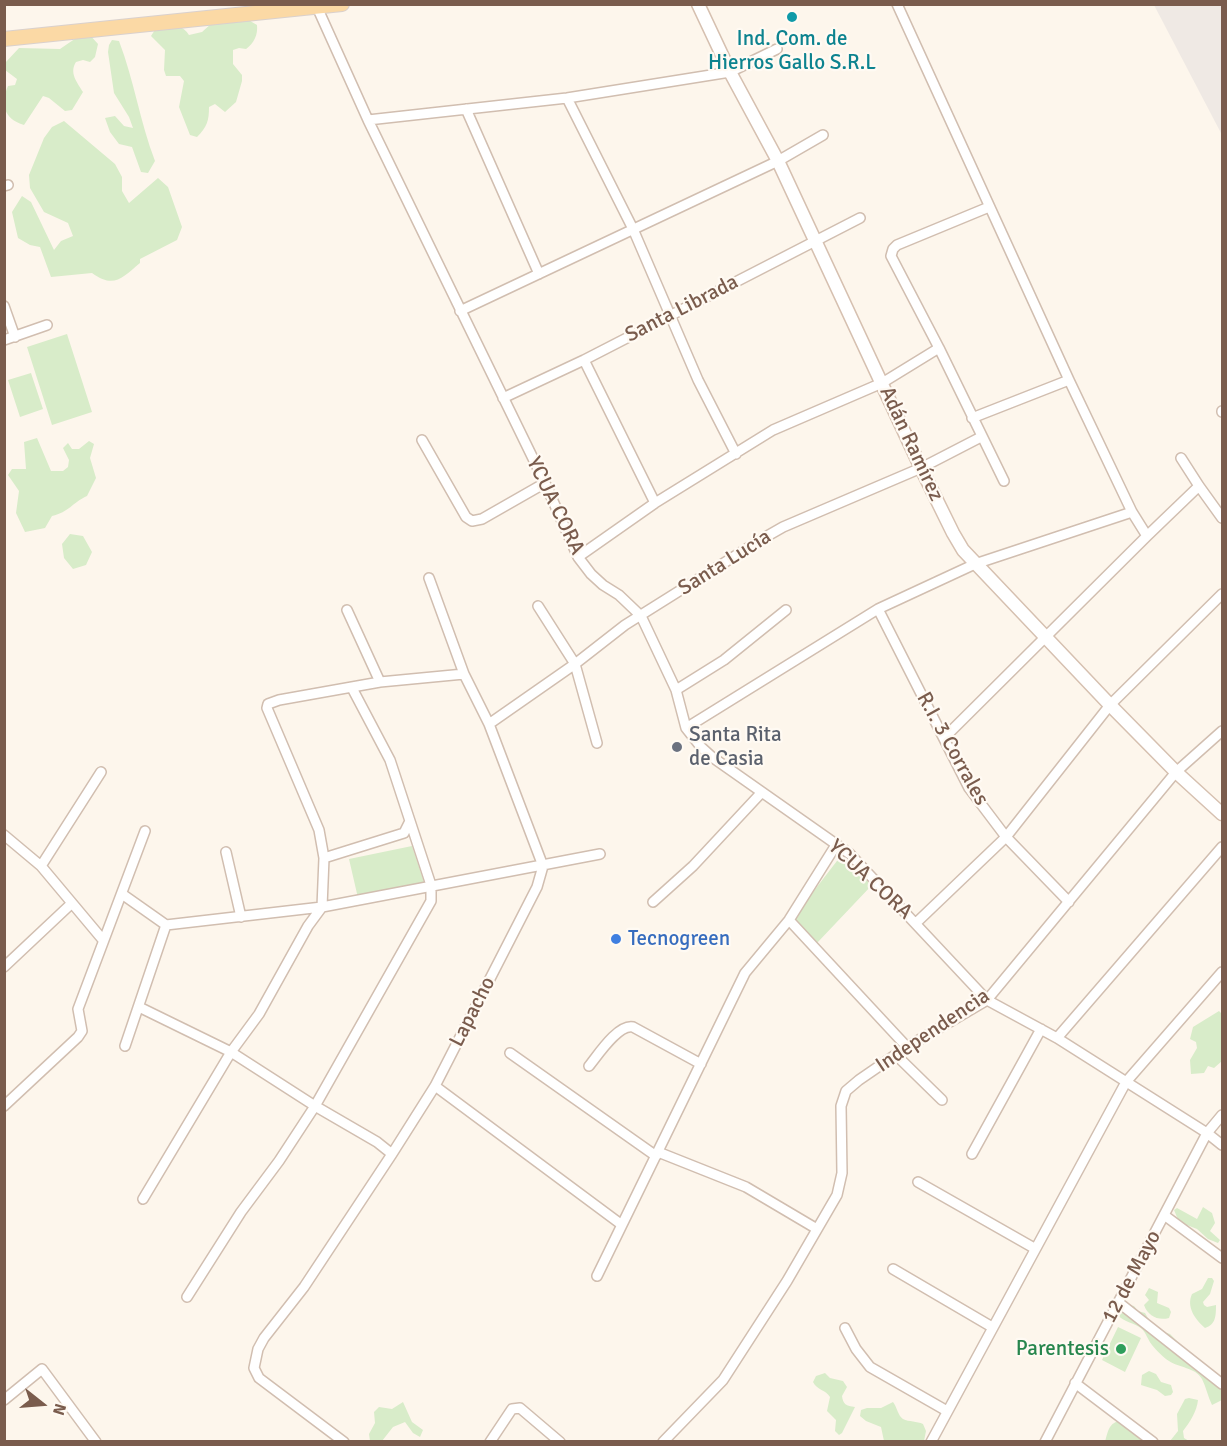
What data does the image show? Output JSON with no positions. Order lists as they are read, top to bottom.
{
  "streets": {
    "street": [
      "Santa Librada",
      "Adán Ramírez",
      "YCUA CORA",
      "Santa Lucía",
      "R.I. 3 Corrales",
      "Lapacho",
      "Independencia",
      "12 de Mayo"
    ]
  },
  "crossings": [
    ["Santa Librada", "Adán Ramírez"],
    ["Santa Librada", "YCUA CORA"],
    ["Adán Ramírez", "Santa Lucía"],
    ["Adán Ramírez", "Independencia"],
    ["YCUA CORA", "Santa Lucía"],
    ["YCUA CORA", "Independencia"],
    ["YCUA CORA", "12 de Mayo"],
    ["R.I. 3 Corrales", "Independencia"]
  ],
  "places": [
    "Ind. Com. de Hierros Gallo S.R.L",
    "Santa Rita de Casia",
    "Tecnogreen",
    "Parentesis"
  ],
  "north": "right"
}
